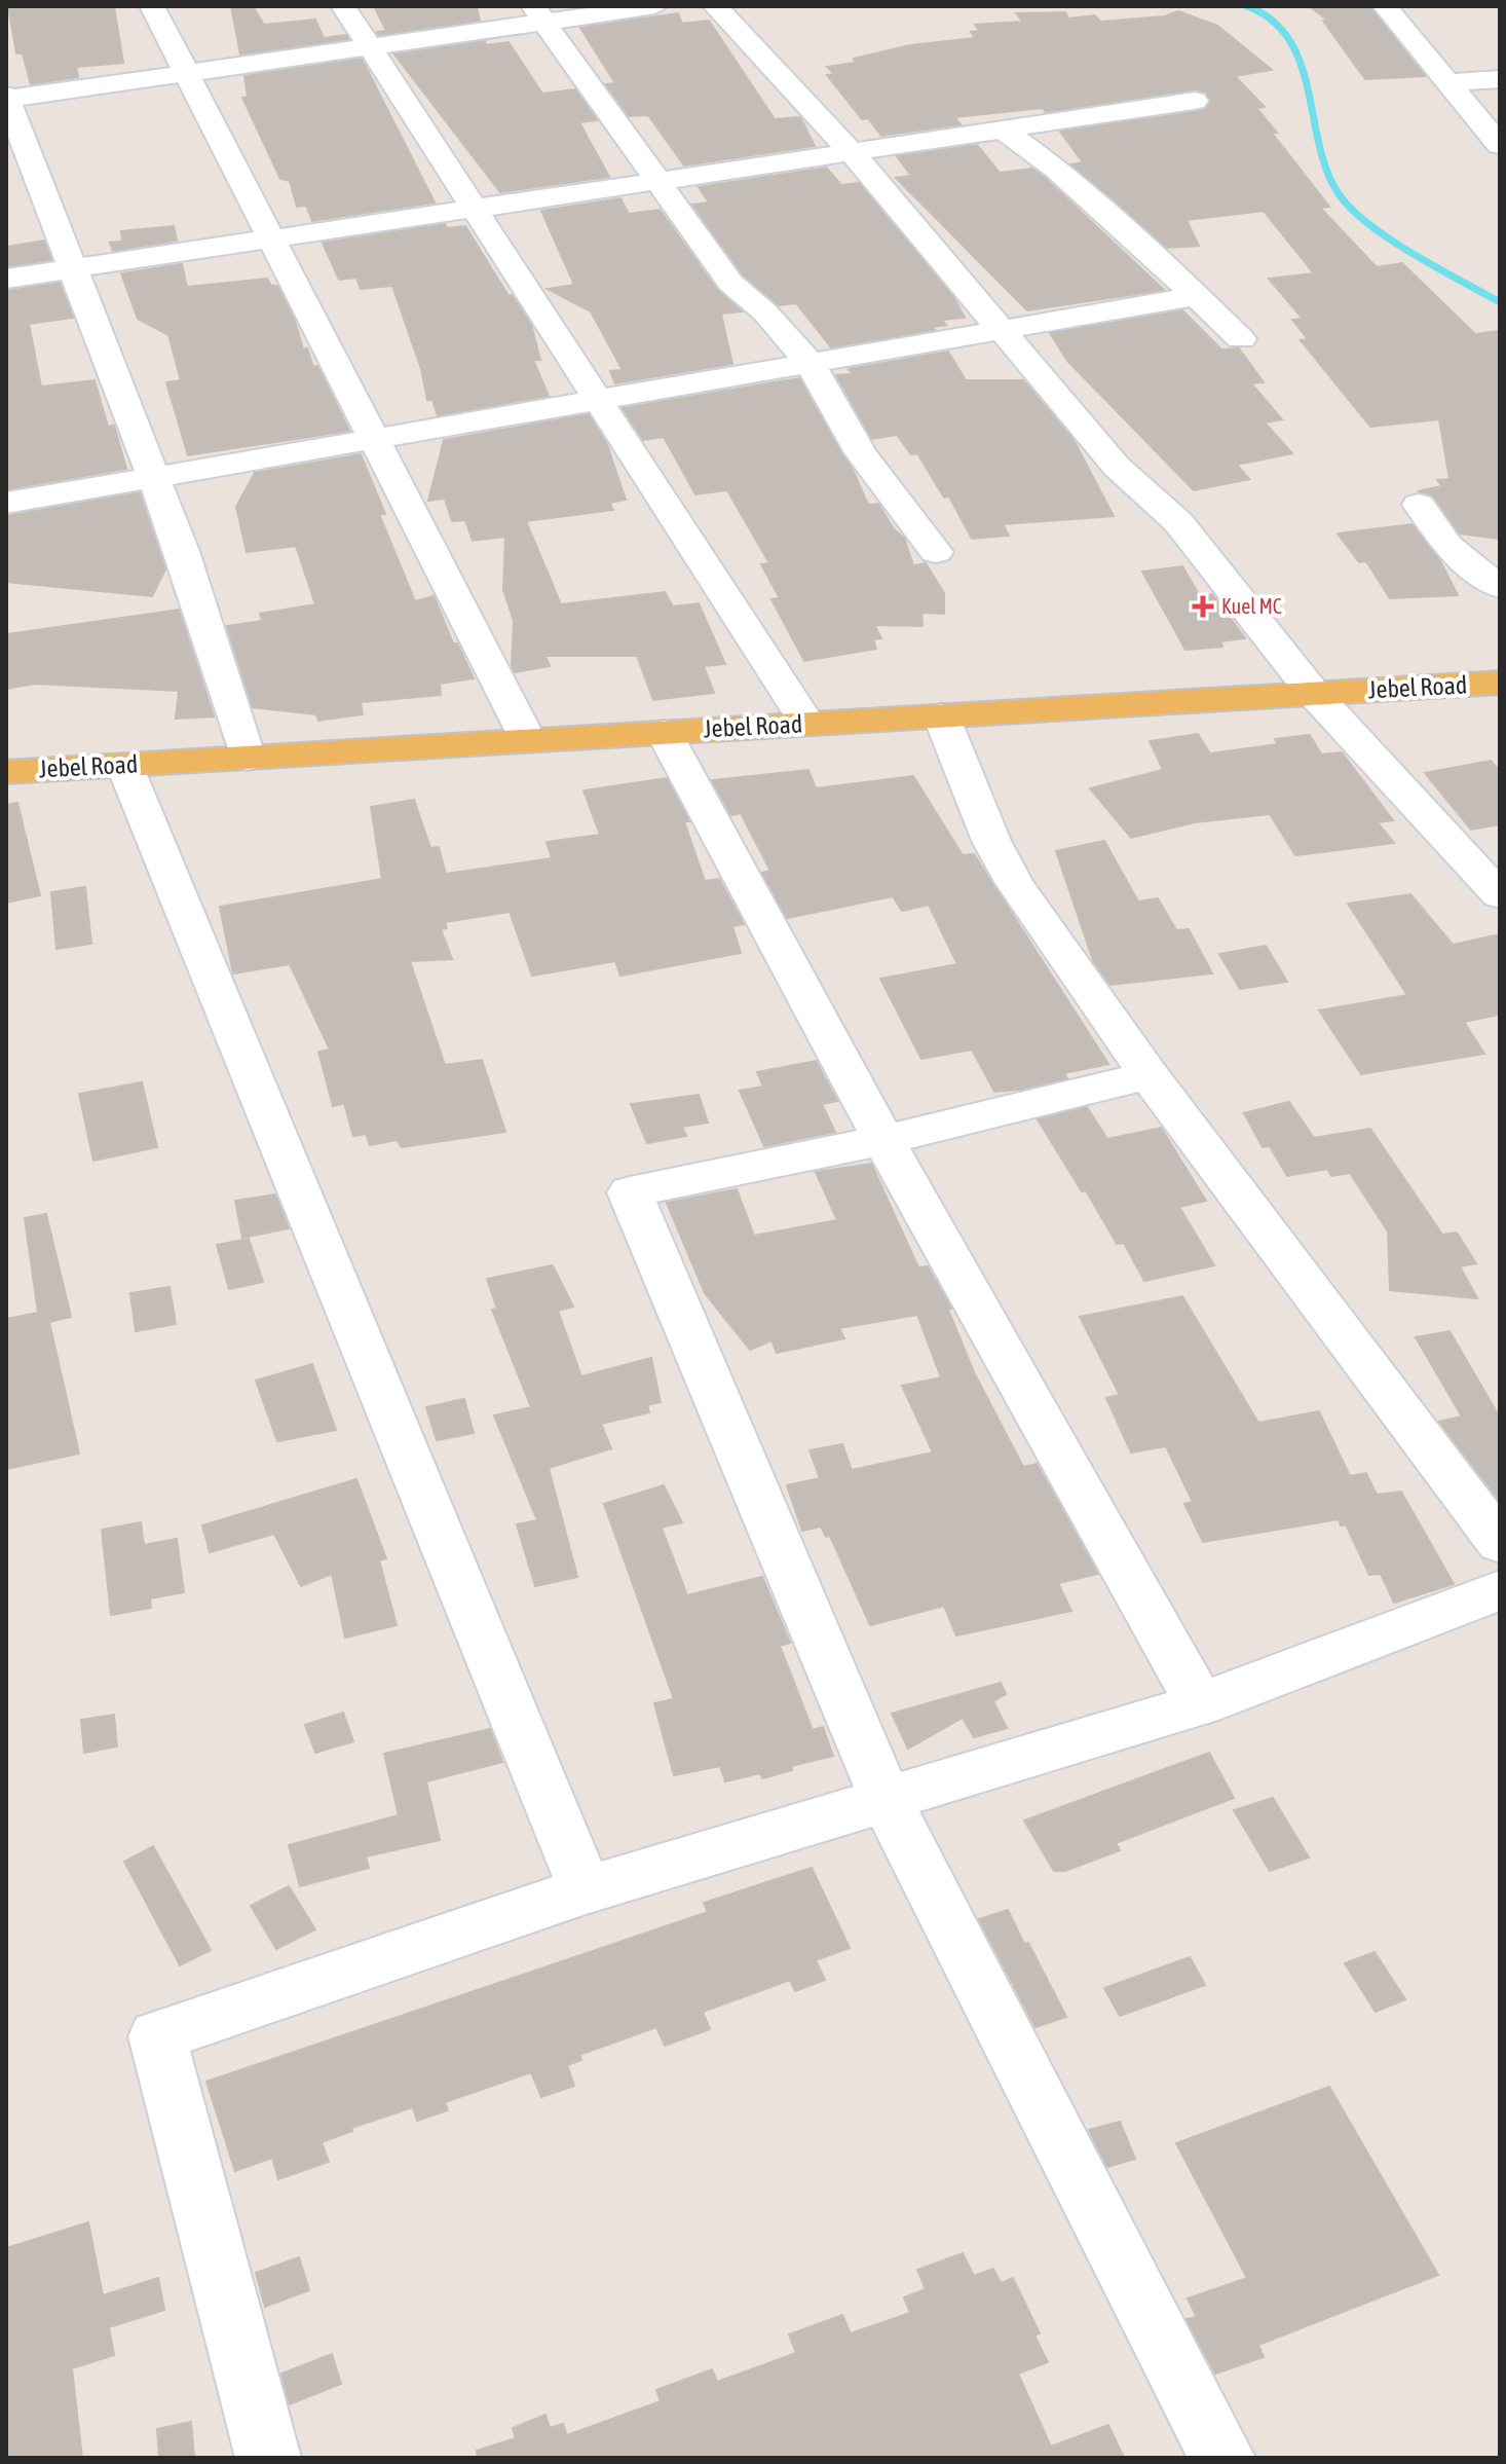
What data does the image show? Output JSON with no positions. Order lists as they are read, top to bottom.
{
  "streets": {
    "main road": ["Jebel Road"]
  },
  "places": {
    "health": ["Kuel MC"]
  }
}
